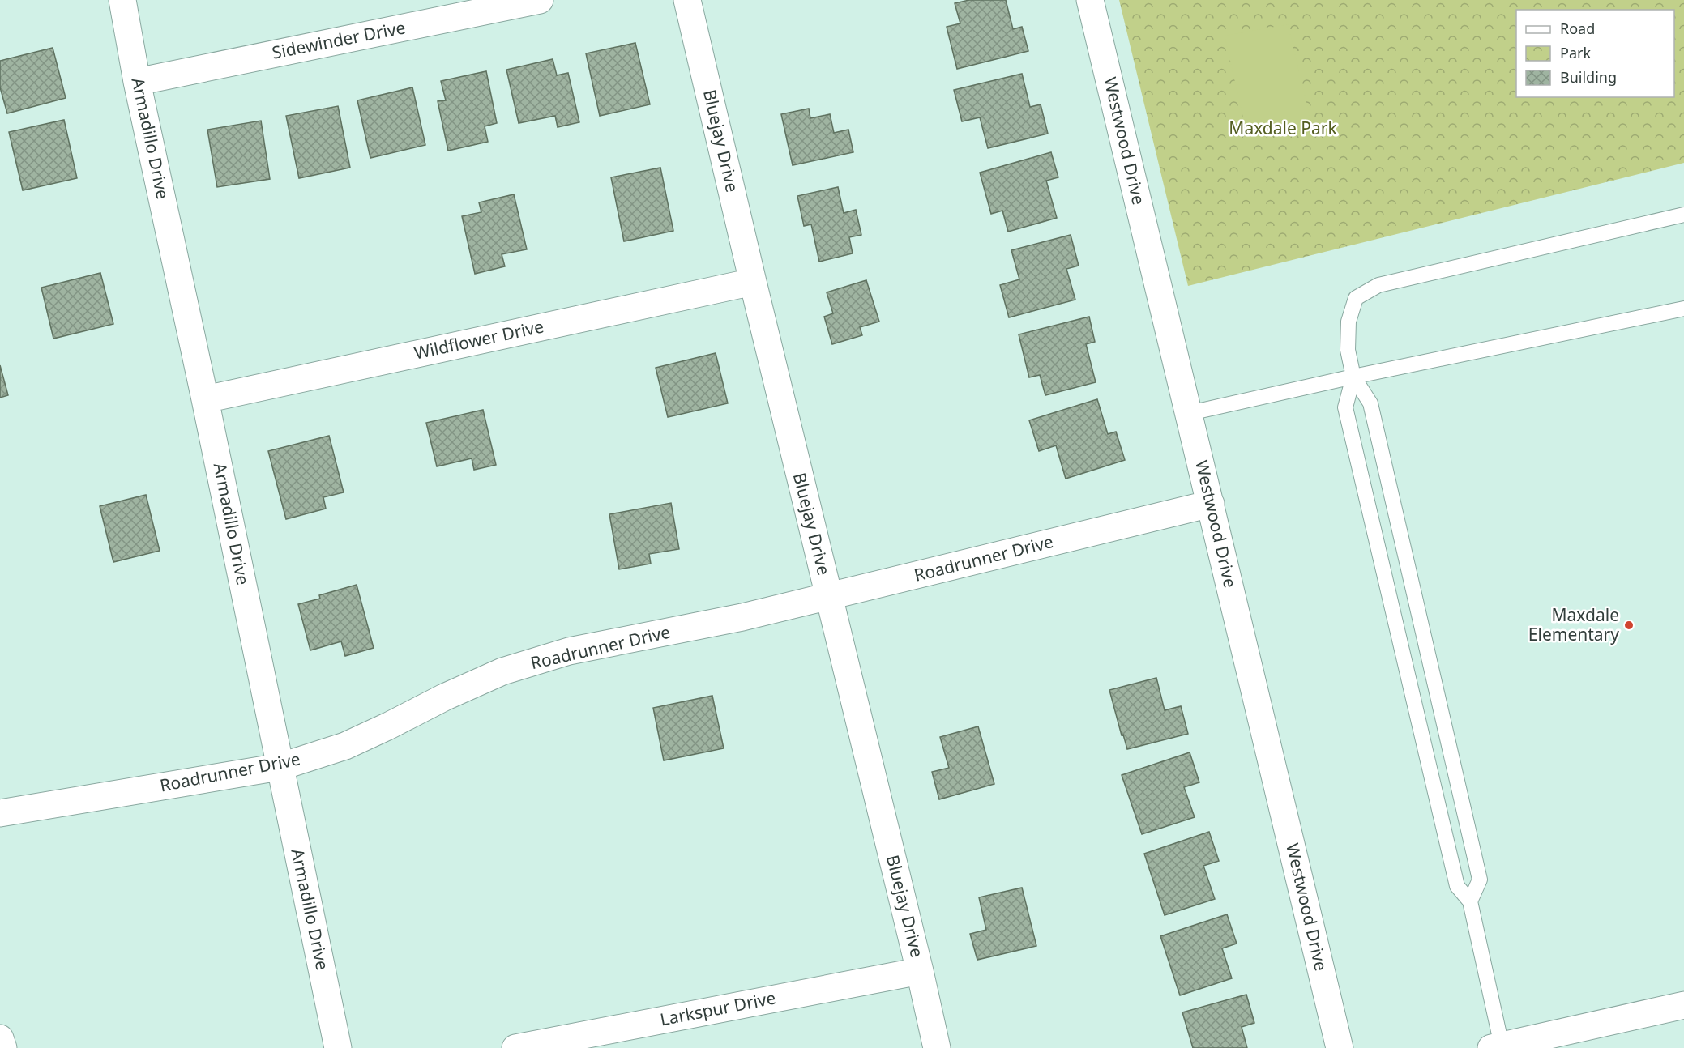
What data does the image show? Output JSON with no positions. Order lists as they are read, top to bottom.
{
  "streets": {
    "street": [
      "Sidewinder Drive",
      "Armadillo Drive",
      "Bluejay Drive",
      "Westwood Drive",
      "Wildflower Drive",
      "Roadrunner Drive",
      "Larkspur Drive"
    ]
  },
  "crossings": [
    ["Sidewinder Drive", "Armadillo Drive"],
    ["Armadillo Drive", "Wildflower Drive"],
    ["Armadillo Drive", "Roadrunner Drive"],
    ["Bluejay Drive", "Wildflower Drive"],
    ["Bluejay Drive", "Roadrunner Drive"],
    ["Bluejay Drive", "Larkspur Drive"],
    ["Westwood Drive", "Roadrunner Drive"]
  ],
  "parks": ["Maxdale Park"],
  "places": ["Maxdale Elementary"],
  "legend": ["Road", "Park", "Building"]
}
